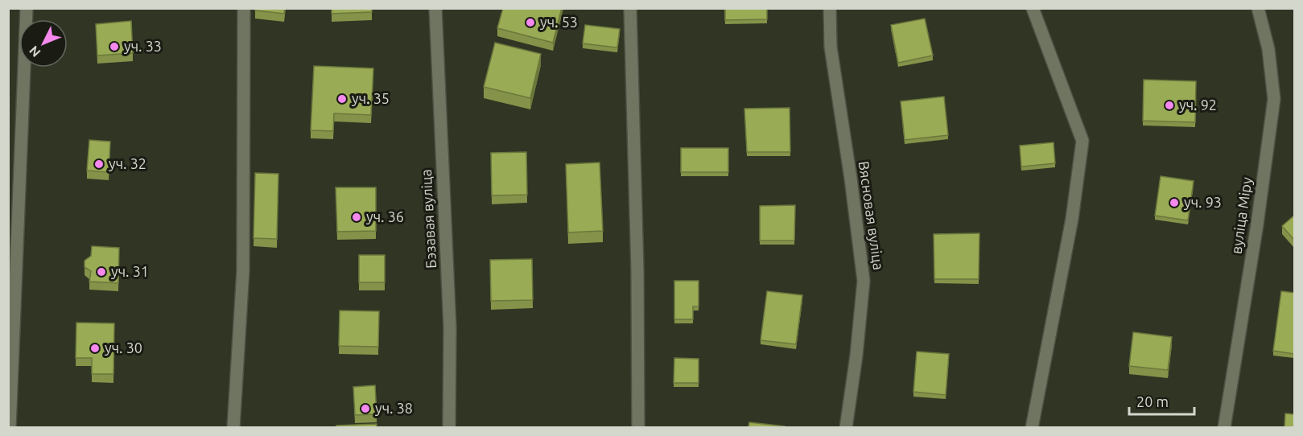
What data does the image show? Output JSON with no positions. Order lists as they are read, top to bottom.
{
  "streets": {
    "street": ["Вясновая вуліца", "вуліца Міру", "Бэзавая вуліца"]
  },
  "places": [
    "уч. 53",
    "уч. 33",
    "уч. 35",
    "уч. 92",
    "уч. 32",
    "уч. 93",
    "уч. 36",
    "уч. 31",
    "уч. 30",
    "уч. 38"
  ],
  "scale_bar": "20 m",
  "north": "bottom left"
}
